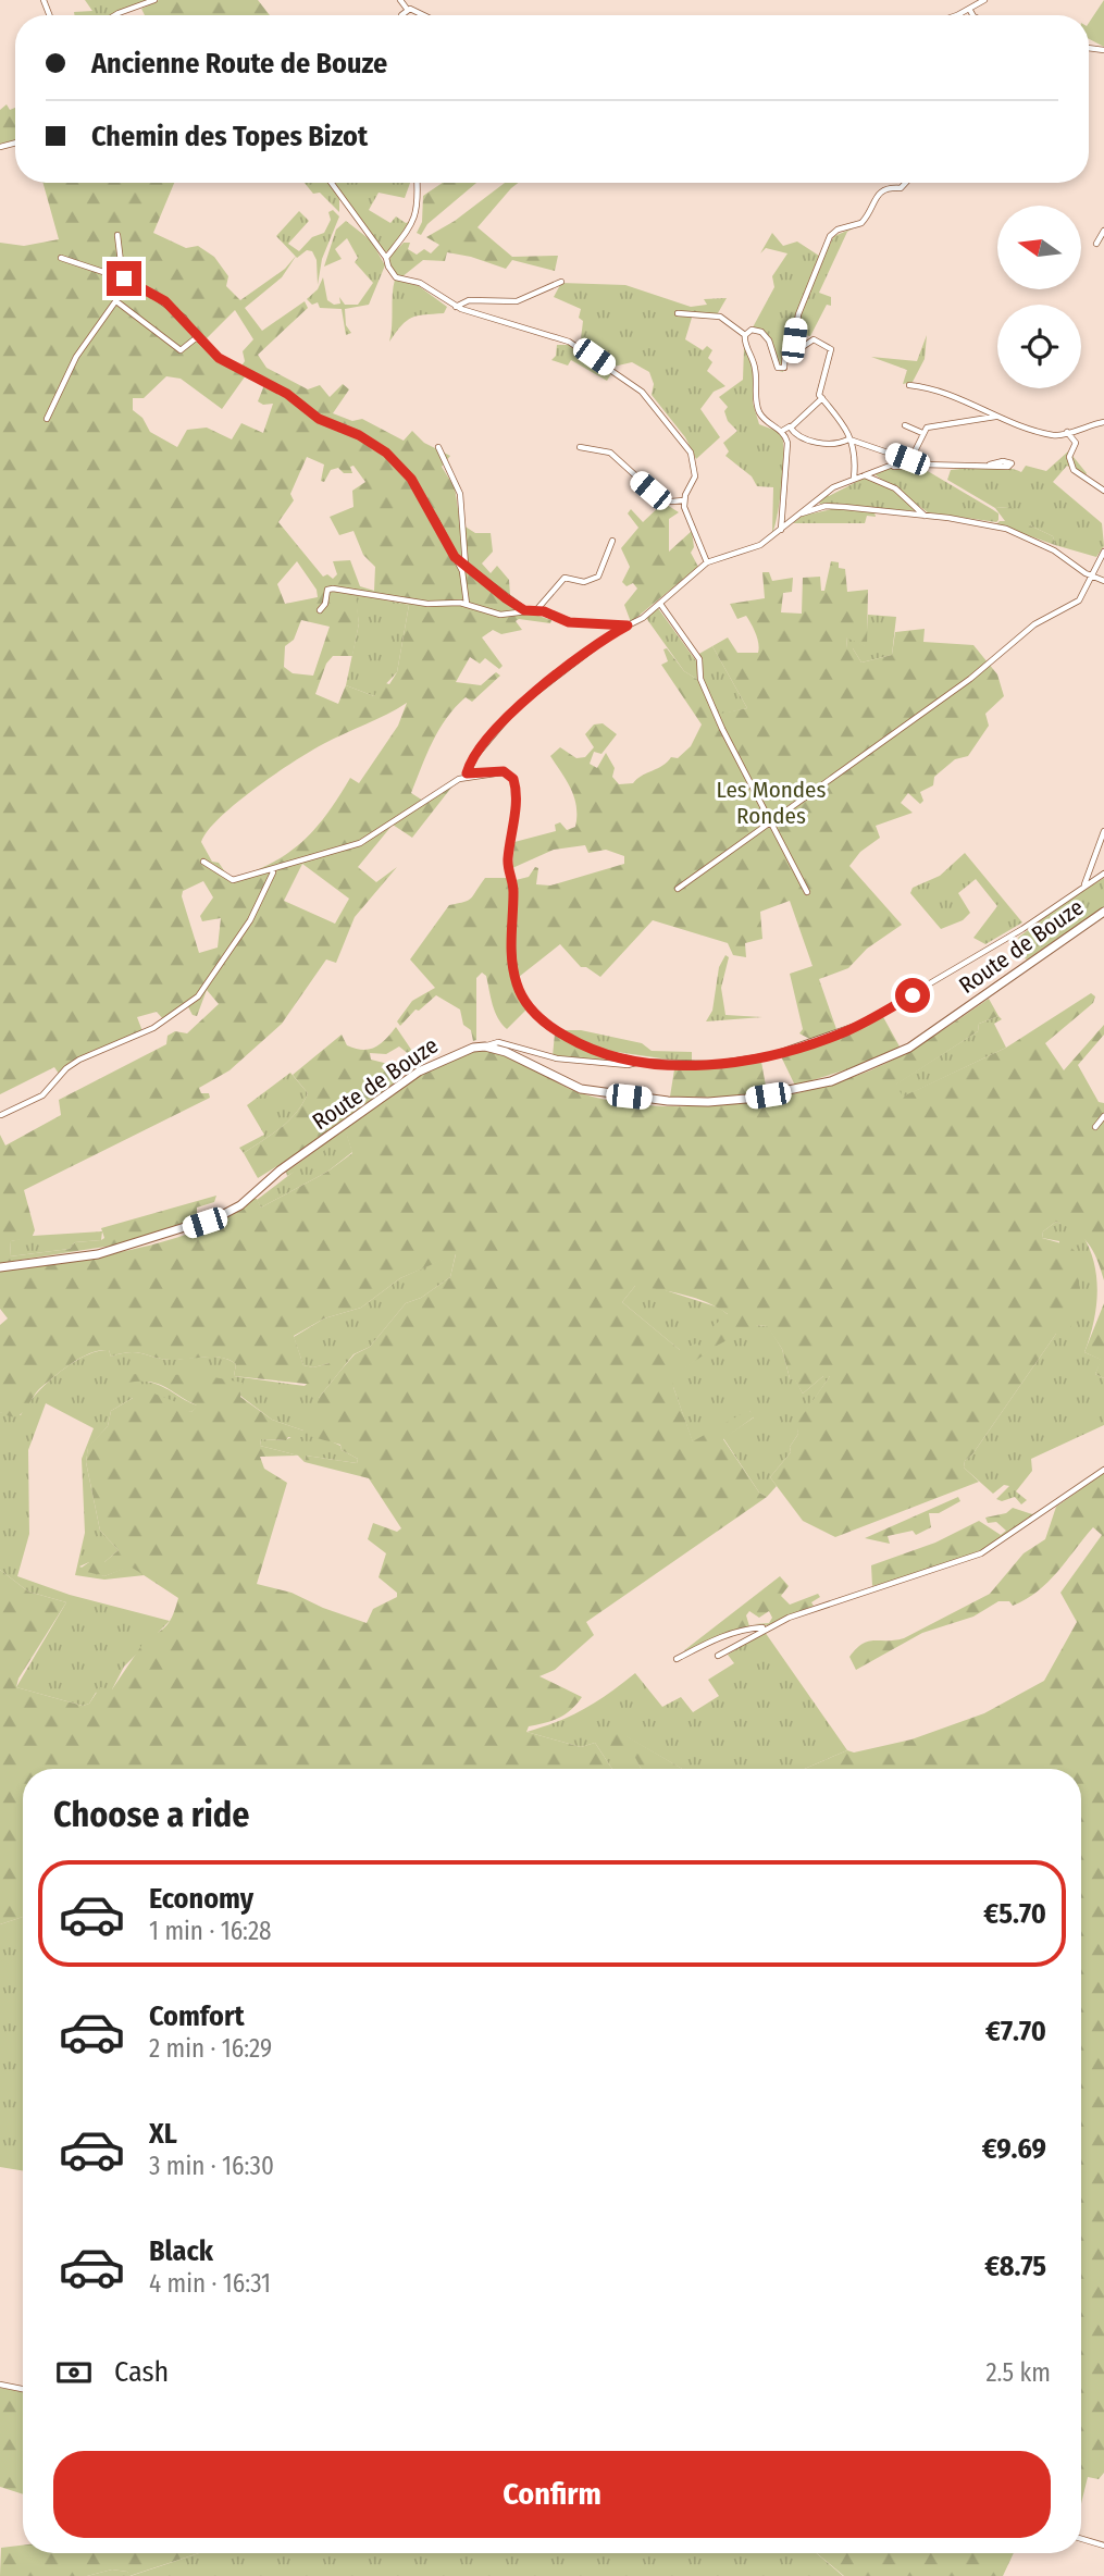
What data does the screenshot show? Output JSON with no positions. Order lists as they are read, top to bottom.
{
  "streets": {
    "main road": ["Route de Bouze"]
  },
  "parks": ["Les Mondes Rondes"],
  "north": "left",
  "page": {
    "banner": ["Ancienne Route de Bouze", "Chemin des Topes Bizot"],
    "heading": "Choose a ride",
    "list": [
      {
        "name": "Economy",
        "note": "1 min · 16:28",
        "value": "€5.70"
      },
      {
        "name": "Comfort",
        "note": "2 min · 16:29",
        "value": "€7.70"
      },
      {
        "name": "XL",
        "note": "3 min · 16:30",
        "value": "€9.69"
      },
      {
        "name": "Black",
        "note": "4 min · 16:31",
        "value": "€8.75"
      }
    ],
    "pay": ["Cash", "2.5 km"],
    "buttons": "Confirm"
  }
}
